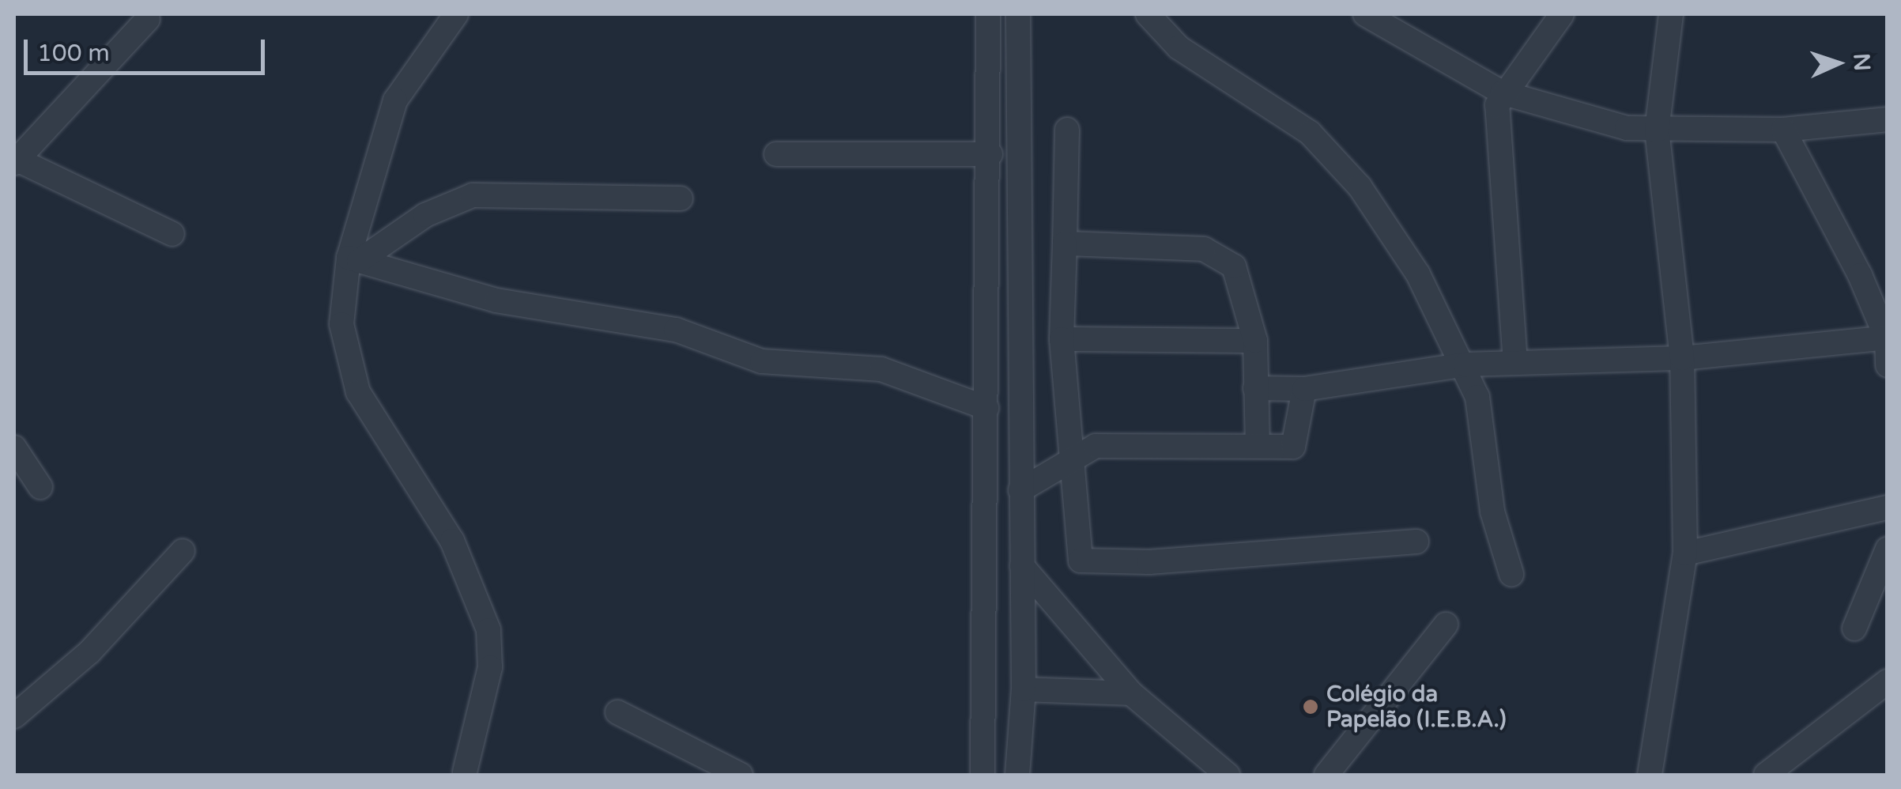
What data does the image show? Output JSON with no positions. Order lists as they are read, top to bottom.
{
  "places": ["Colégio da Papelão (I.E.B.A.)"],
  "scale_bar": "100 m",
  "north": "right"
}
